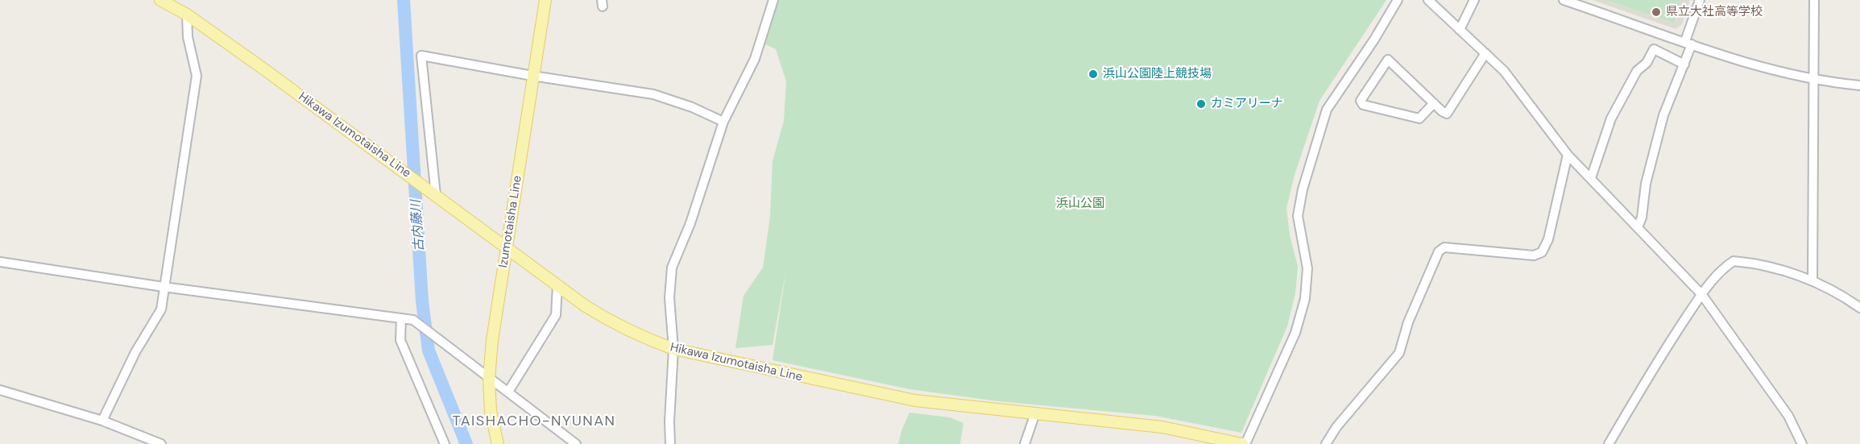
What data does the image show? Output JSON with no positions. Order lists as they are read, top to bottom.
{
  "streets": {
    "main road": ["Hikawa Izumotaisha Line", "Izumotaisha Line"]
  },
  "crossings": [
    ["Hikawa Izumotaisha Line", "Izumotaisha Line"]
  ],
  "districts": ["TAISHACHO-NYUNAN"],
  "water": ["古内藤川"],
  "parks": ["浜山公園"],
  "places": ["県立大社高等学校", "浜山公園陸上競技場", "カミアリーナ"]
}
